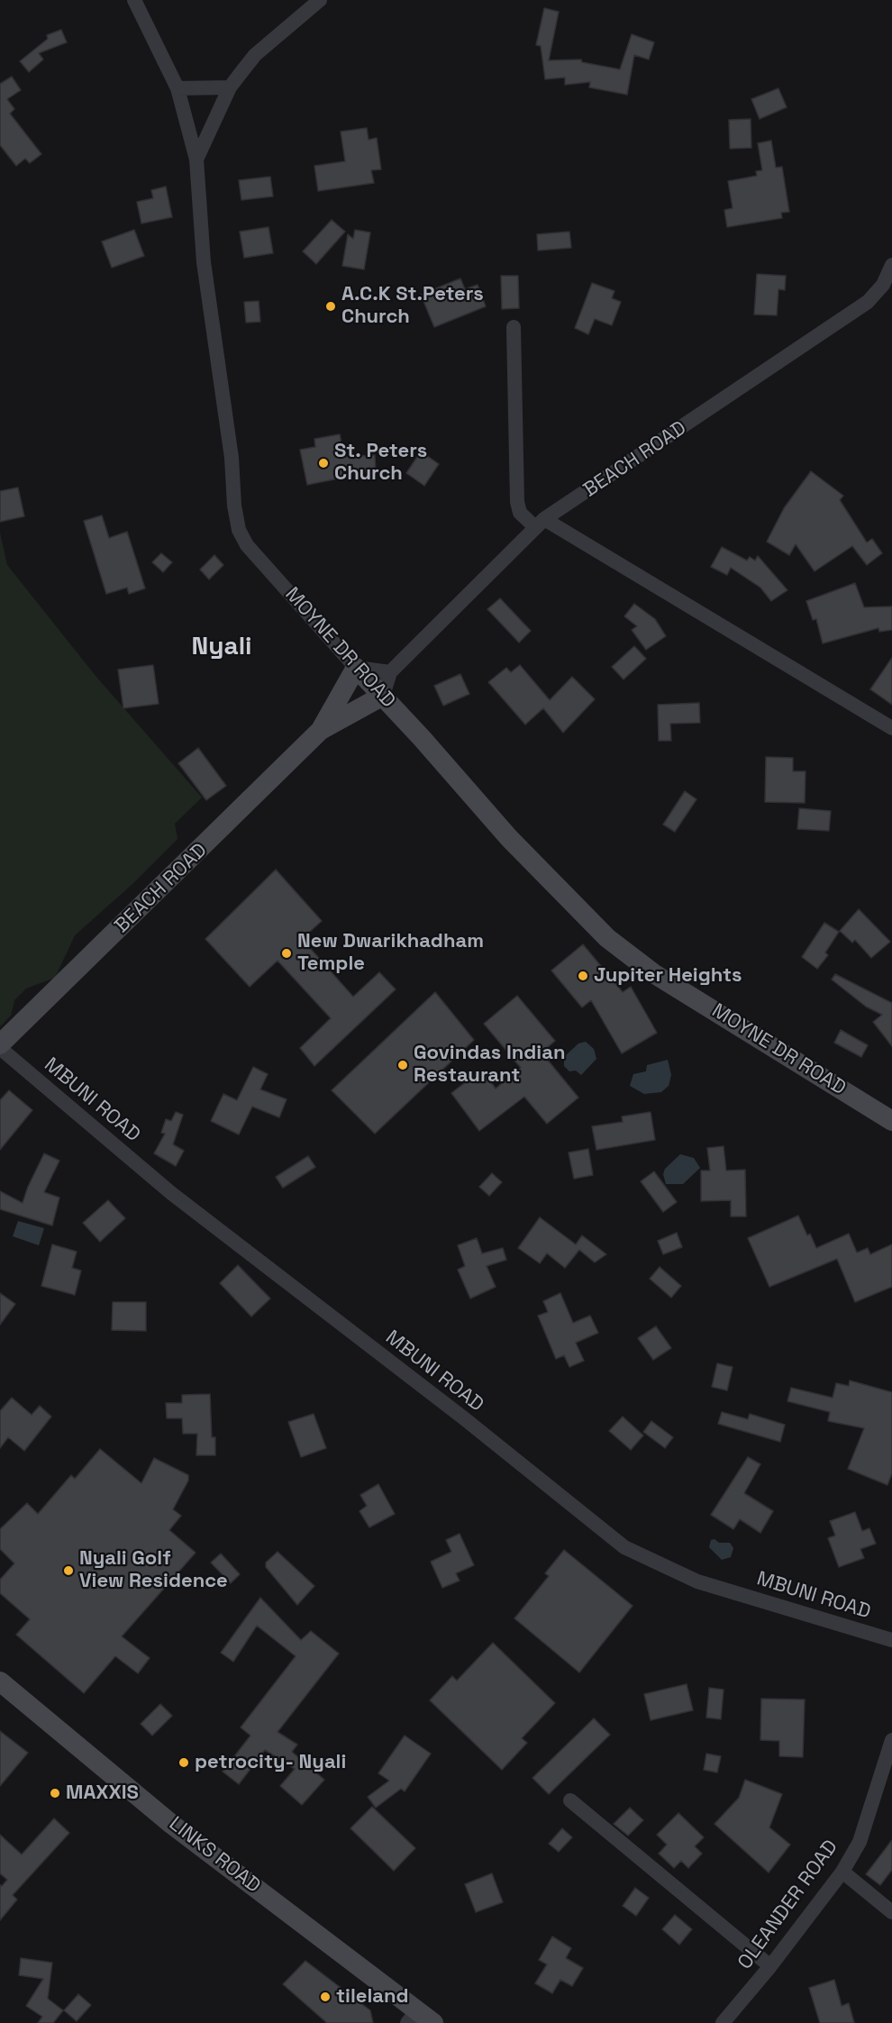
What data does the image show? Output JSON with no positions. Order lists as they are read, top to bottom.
{
  "streets": {
    "main road": ["BEACH ROAD", "MOYNE DR ROAD", "LINKS ROAD"],
    "street": ["MBUNI ROAD", "OLEANDER ROAD"]
  },
  "crossings": [
    ["BEACH ROAD", "MOYNE DR ROAD"],
    ["BEACH ROAD", "MBUNI ROAD"]
  ],
  "districts": ["Nyali"],
  "places": [
    "A.C.K St.Peters Church",
    "St. Peters Church",
    "New Dwarikhadham Temple",
    "Jupiter Heights",
    "Govindas Indian Restaurant",
    "Nyali Golf View Residence",
    "petrocity- Nyali",
    "MAXXIS",
    "tileland"
  ]
}
